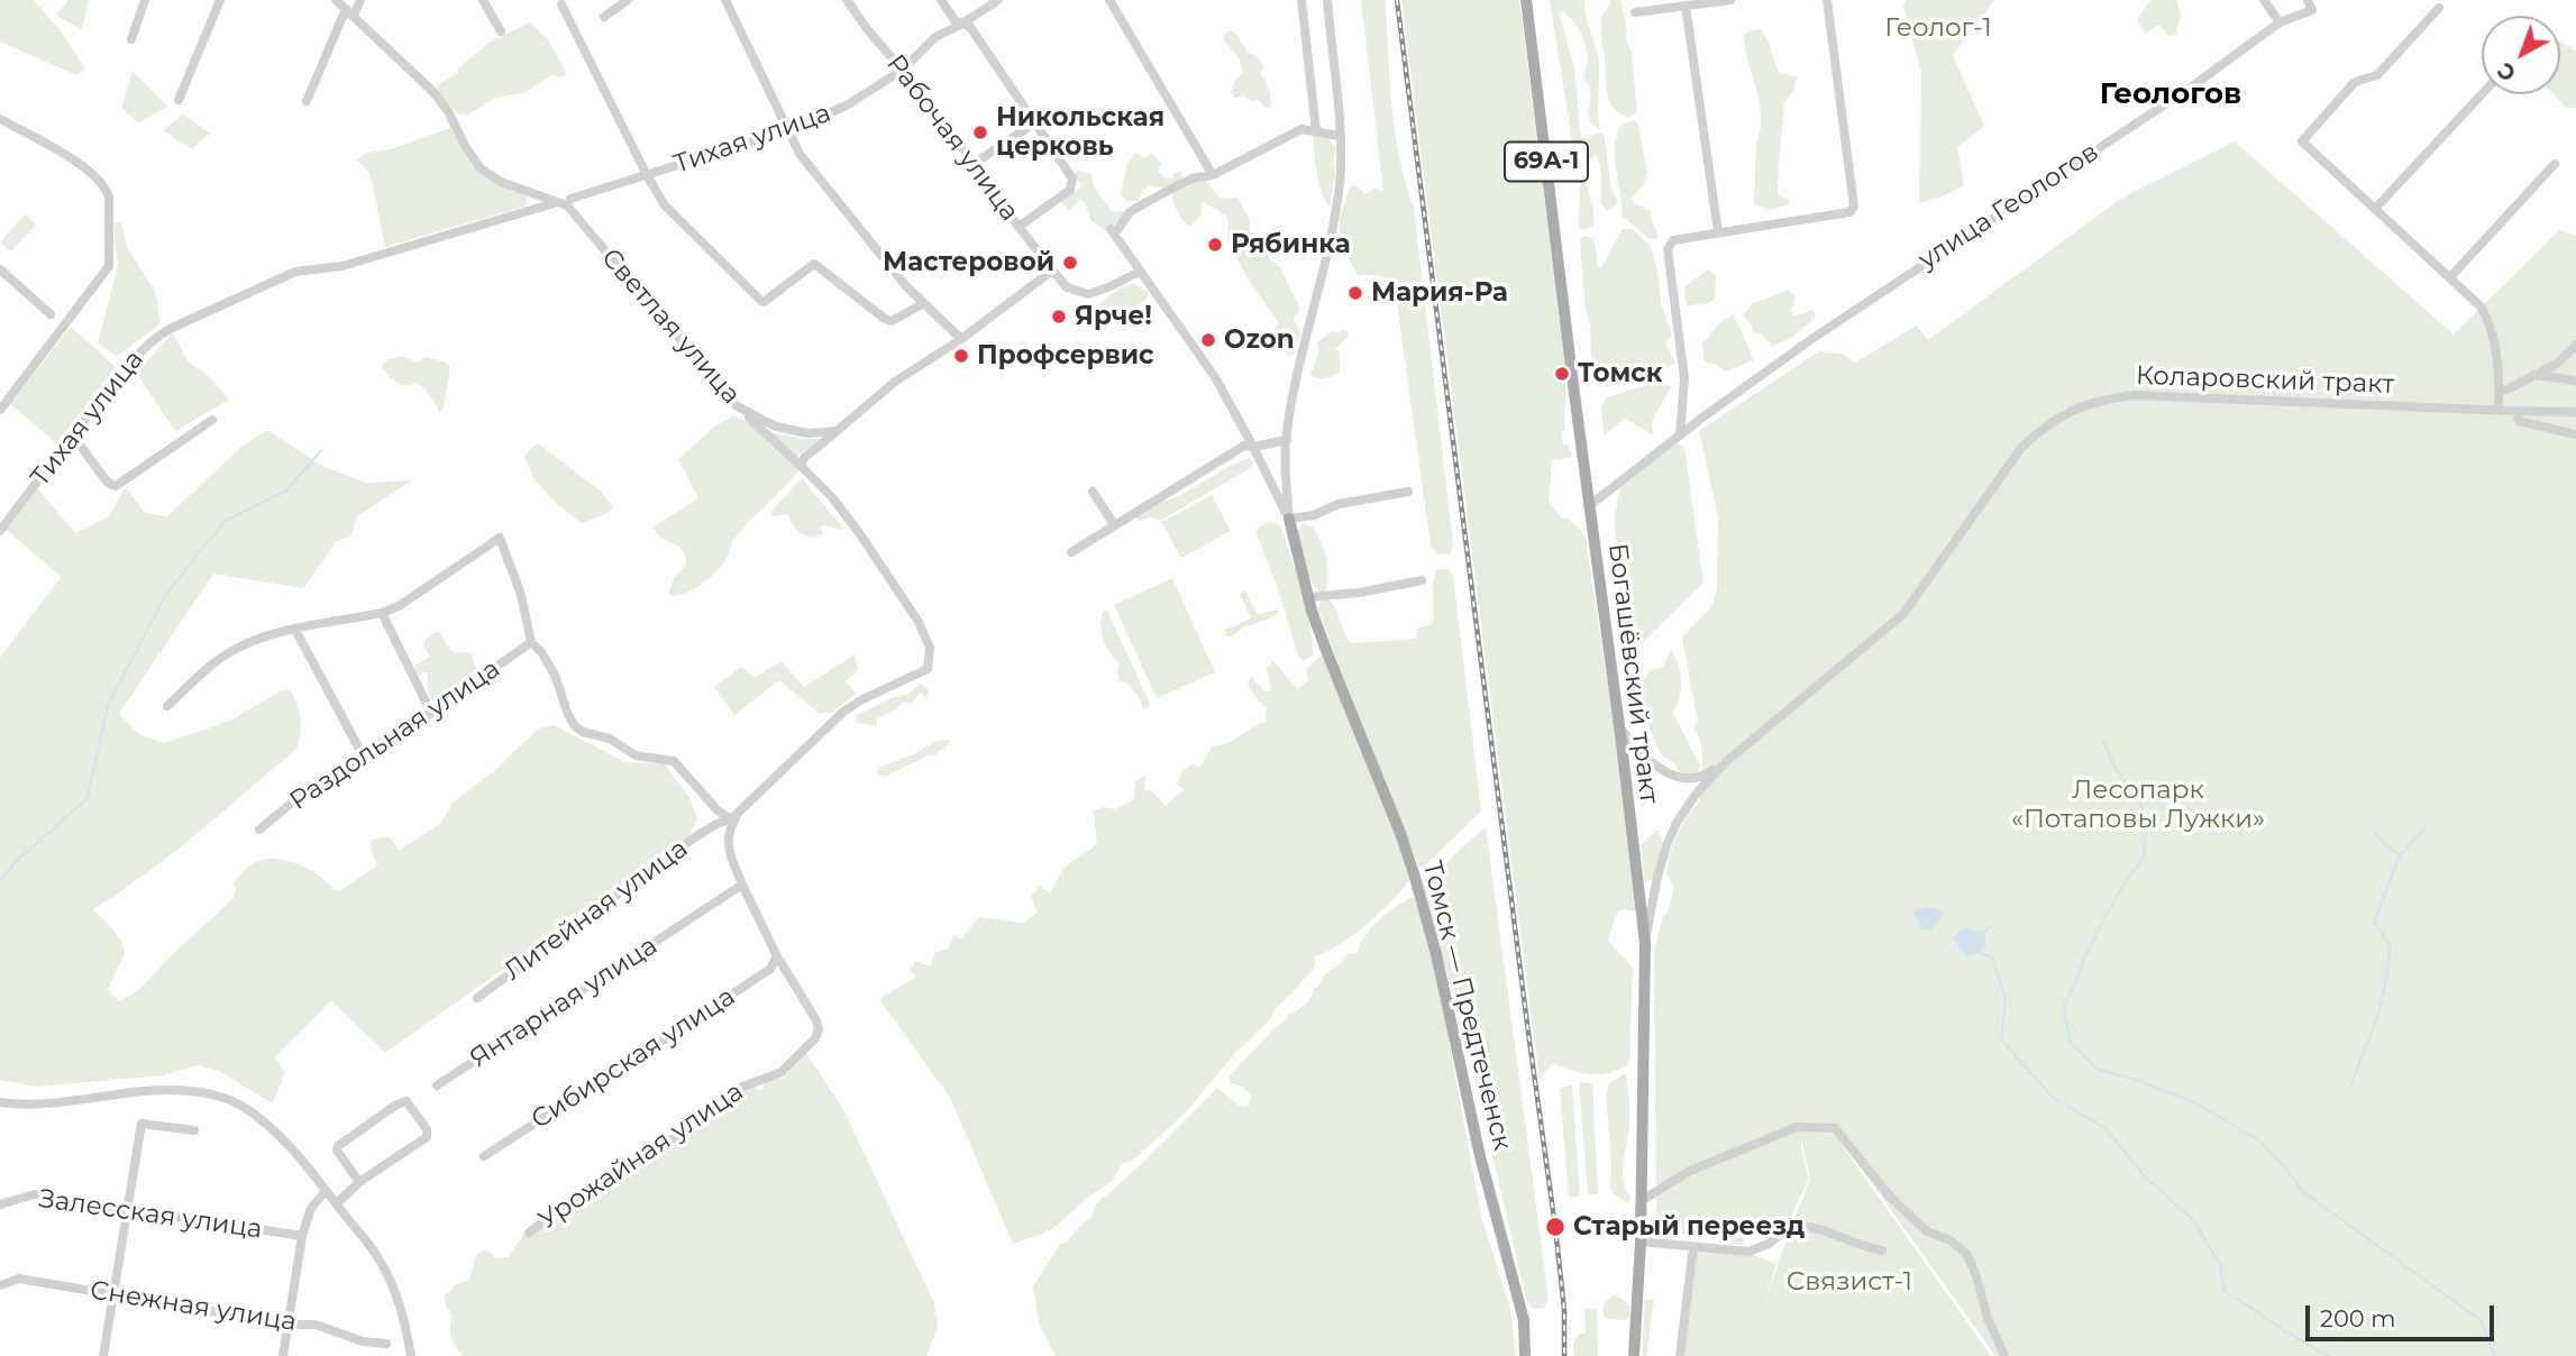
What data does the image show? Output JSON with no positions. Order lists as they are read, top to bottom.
{
  "streets": {
    "main road": ["69А-1", "Богашёвский тракт", "Томск — Предтеченск"],
    "street": [
      "Рабочая улица",
      "Тихая улица",
      "улица Геологов",
      "Светлая улица",
      "Коларовский тракт",
      "Раздольная улица",
      "Литейная улица",
      "Янтарная улица",
      "Сибирская улица",
      "Урожайная улица",
      "Залесская улица",
      "Снежная улица"
    ]
  },
  "crossings": [
    ["Рабочая улица", "Тихая улица"],
    ["Тихая улица", "Светлая улица"],
    ["улица Геологов", "Богашёвский тракт"],
    ["Сибирская улица", "Урожайная улица"]
  ],
  "districts": ["Геологов"],
  "parks": ["Геолог-1", "Лесопарк «Потаповы Лужки»", "Связист-1"],
  "places": [
    "Никольская церковь",
    "Рябинка",
    "Мастеровой",
    "Мария-Ра",
    "Ярче!",
    "Ozon",
    "Профсервис",
    "Томск",
    "Старый переезд"
  ],
  "scale_bar": "200 m",
  "north": "bottom left"
}
